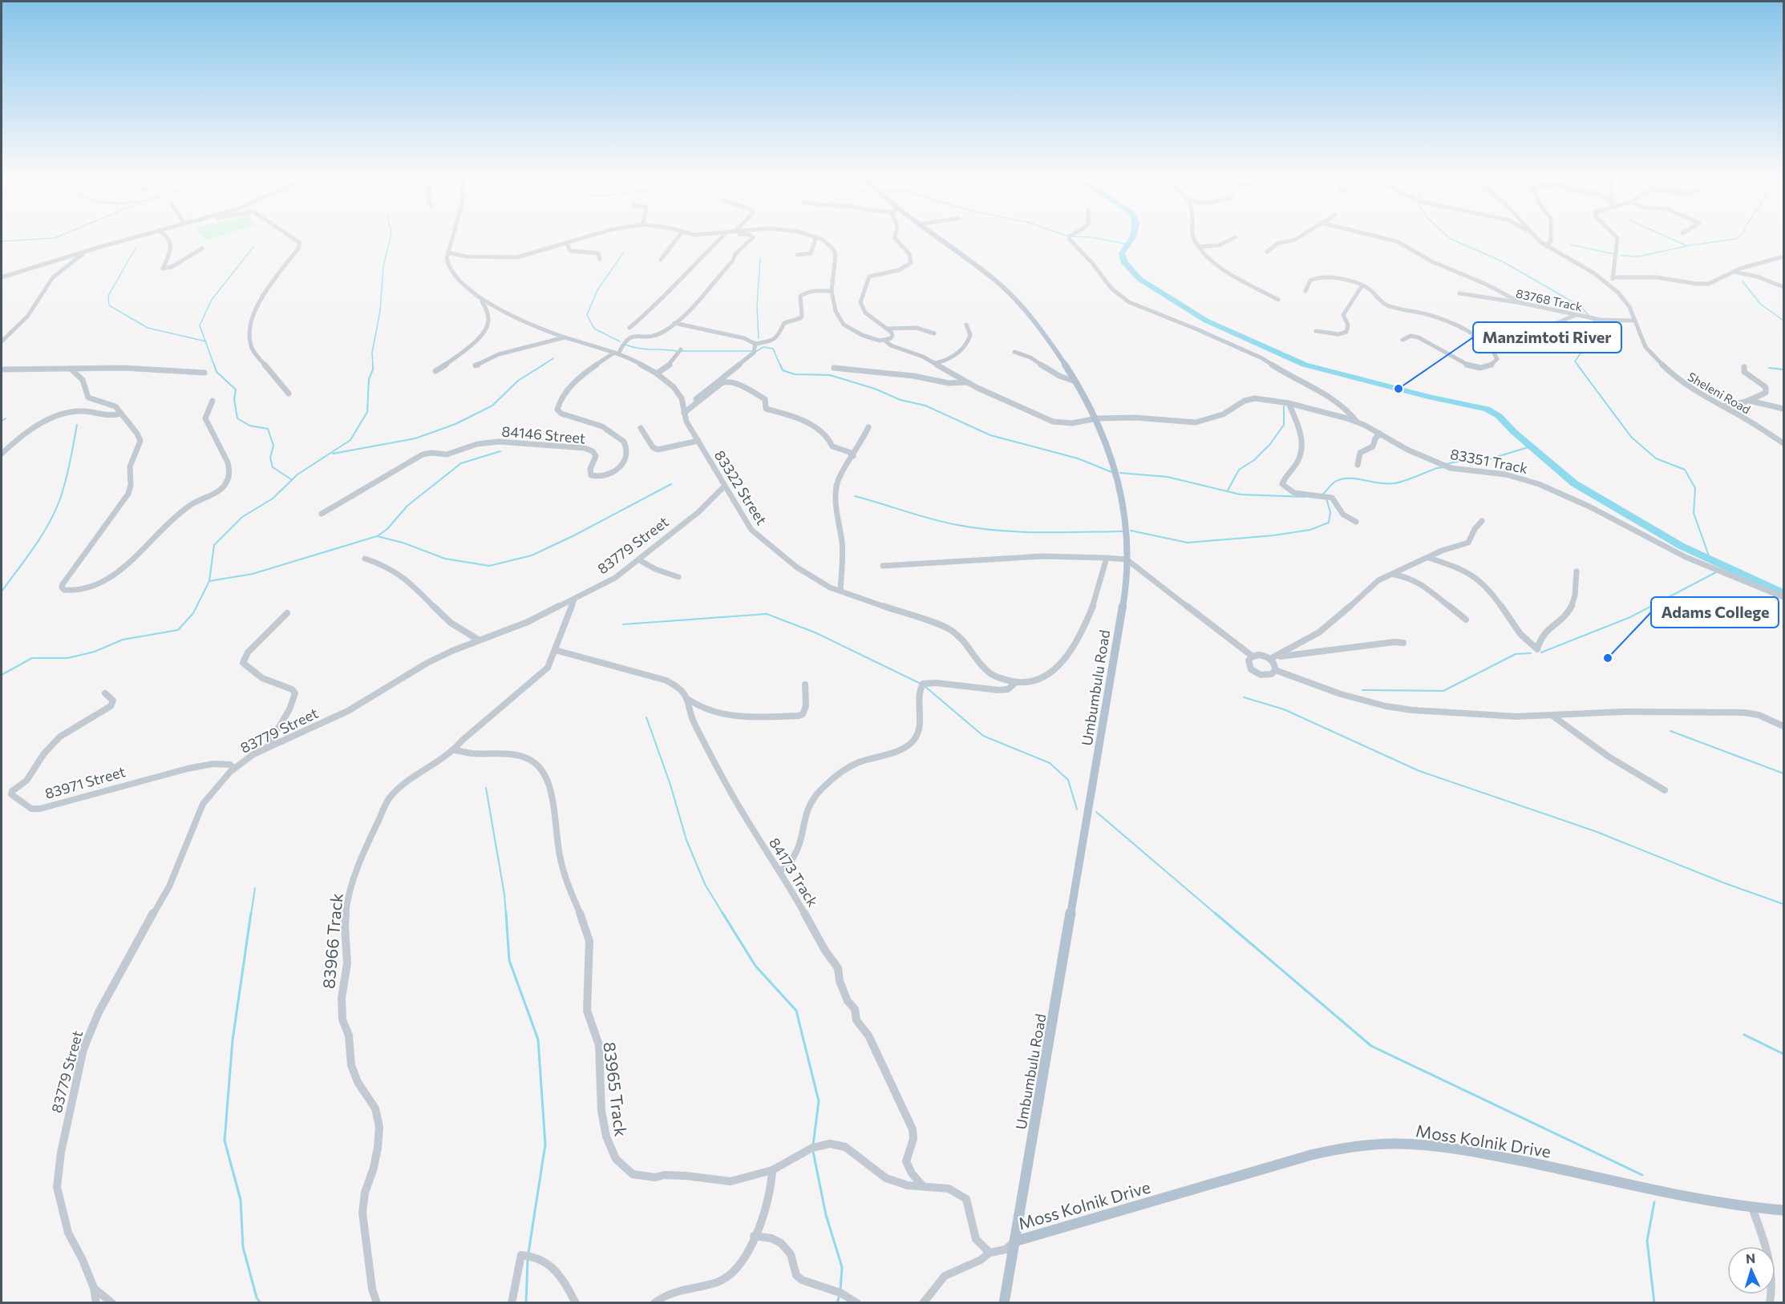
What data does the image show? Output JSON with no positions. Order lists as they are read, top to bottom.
{
  "streets": {
    "main road": ["Umbumbulu Road", "Moss Kolnik Drive"],
    "street": [
      "83768 Track",
      "Sheleni Road",
      "84146 Street",
      "83351 Track",
      "83322 Street",
      "83779 Street",
      "83971 Street",
      "84173 Track",
      "83966 Track",
      "83965 Track"
    ]
  },
  "crossings": [
    ["83768 Track", "Sheleni Road"],
    ["84146 Street", "83322 Street"],
    ["83351 Track", "Umbumbulu Road"],
    ["83322 Street", "83779 Street"],
    ["83779 Street", "83971 Street"],
    ["83779 Street", "83966 Track"],
    ["Umbumbulu Road", "Moss Kolnik Drive"],
    ["84173 Track", "83965 Track"],
    ["83966 Track", "83965 Track"]
  ],
  "places": ["Manzimtoti River", "Adams College"],
  "north": "top"
}
